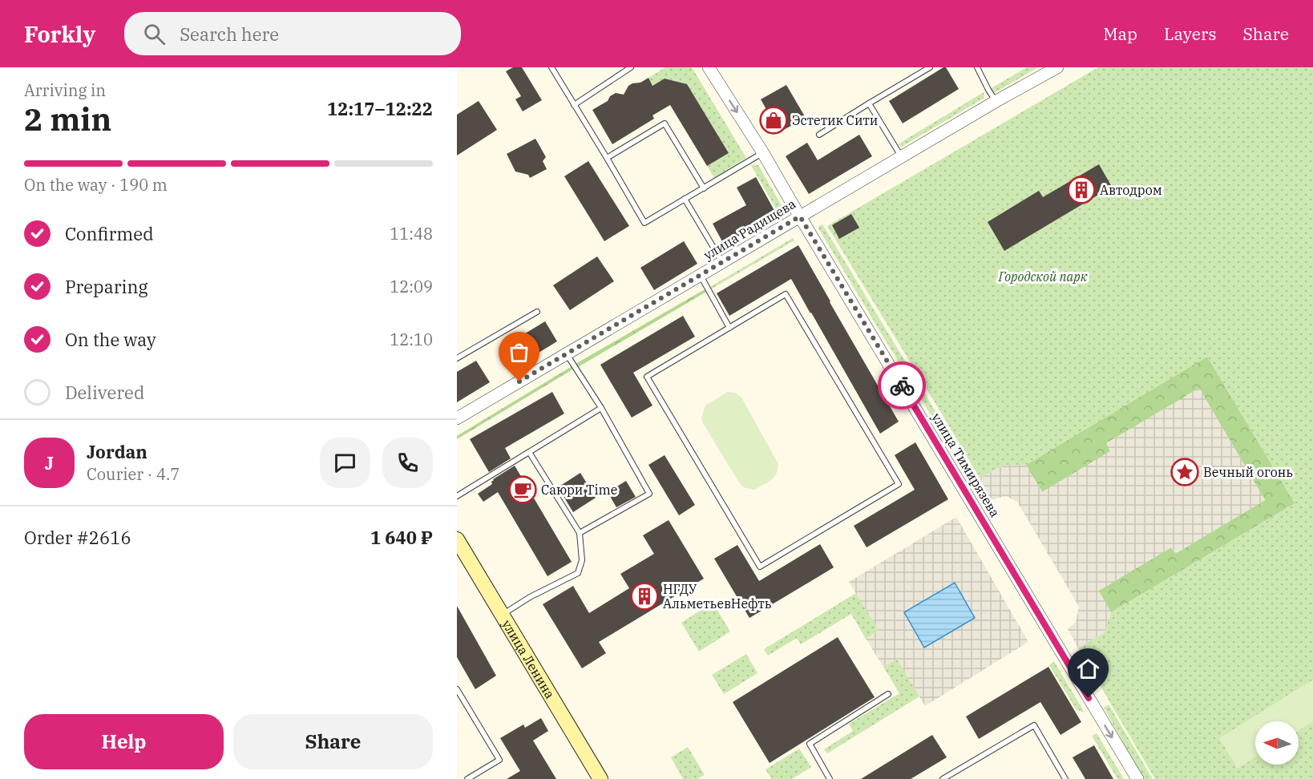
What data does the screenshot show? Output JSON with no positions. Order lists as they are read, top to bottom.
{
  "streets": {
    "main road": ["улица Ленина"],
    "street": ["улица Радищева", "улица Тимирязева"]
  },
  "crossings": [
    ["улица Радищева", "улица Тимирязева"]
  ],
  "one_way": ["улица Тимирязева"],
  "parks": ["Городской парк"],
  "places": {
    "shop": ["Эстетик Сити"],
    "building": ["Автодром", "НГДУ АльметьевНефть"],
    "place": ["Вечный огонь"],
    "cafe": ["Саюри Time"]
  },
  "north": "left",
  "page": {
    "header": "Forkly",
    "search": "Search here",
    "nav": ["Map", "Layers", "Share"],
    "heading": ["2 min", "Arriving in", "12:17–12:22"],
    "panel": [
      "Jordan",
      "Courier · 4.7",
      "Order #2616",
      "1 640 ₽"
    ],
    "bar": "On the way · 190 m",
    "list": [
      ["Confirmed", "11:48"],
      ["Preparing", "12:09"],
      ["On the way", "12:10"],
      "Delivered"
    ],
    "round": "J",
    "buttons": ["Help", "Share"]
  }
}
